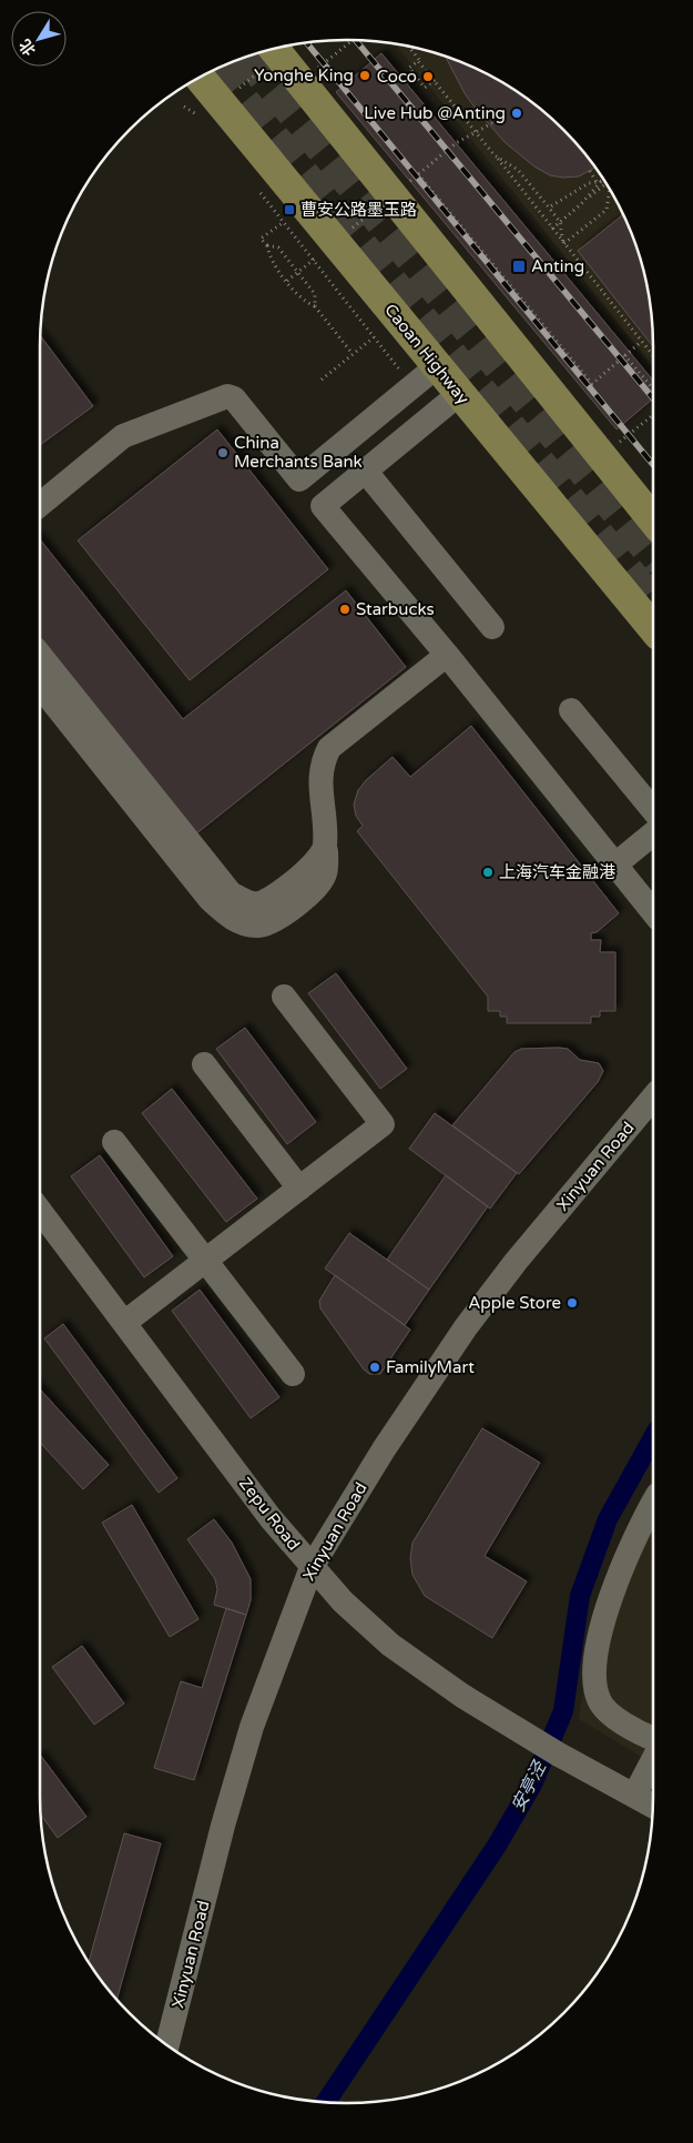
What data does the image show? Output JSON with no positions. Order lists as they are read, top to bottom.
{
  "streets": {
    "main road": ["Caoan Highway"],
    "street": ["Xinyuan Road", "Zepu Road"]
  },
  "crossings": [
    ["Xinyuan Road", "Zepu Road"]
  ],
  "water": ["安亭泾"],
  "places": {
    "other": [
      "Yonghe King",
      "Coco",
      "Live Hub @Anting",
      "China Merchants Bank",
      "Starbucks",
      "上海汽车金融港",
      "Apple Store",
      "FamilyMart"
    ],
    "transit": ["曹安公路墨玉路", "Anting"]
  },
  "north": "bottom left"
}
